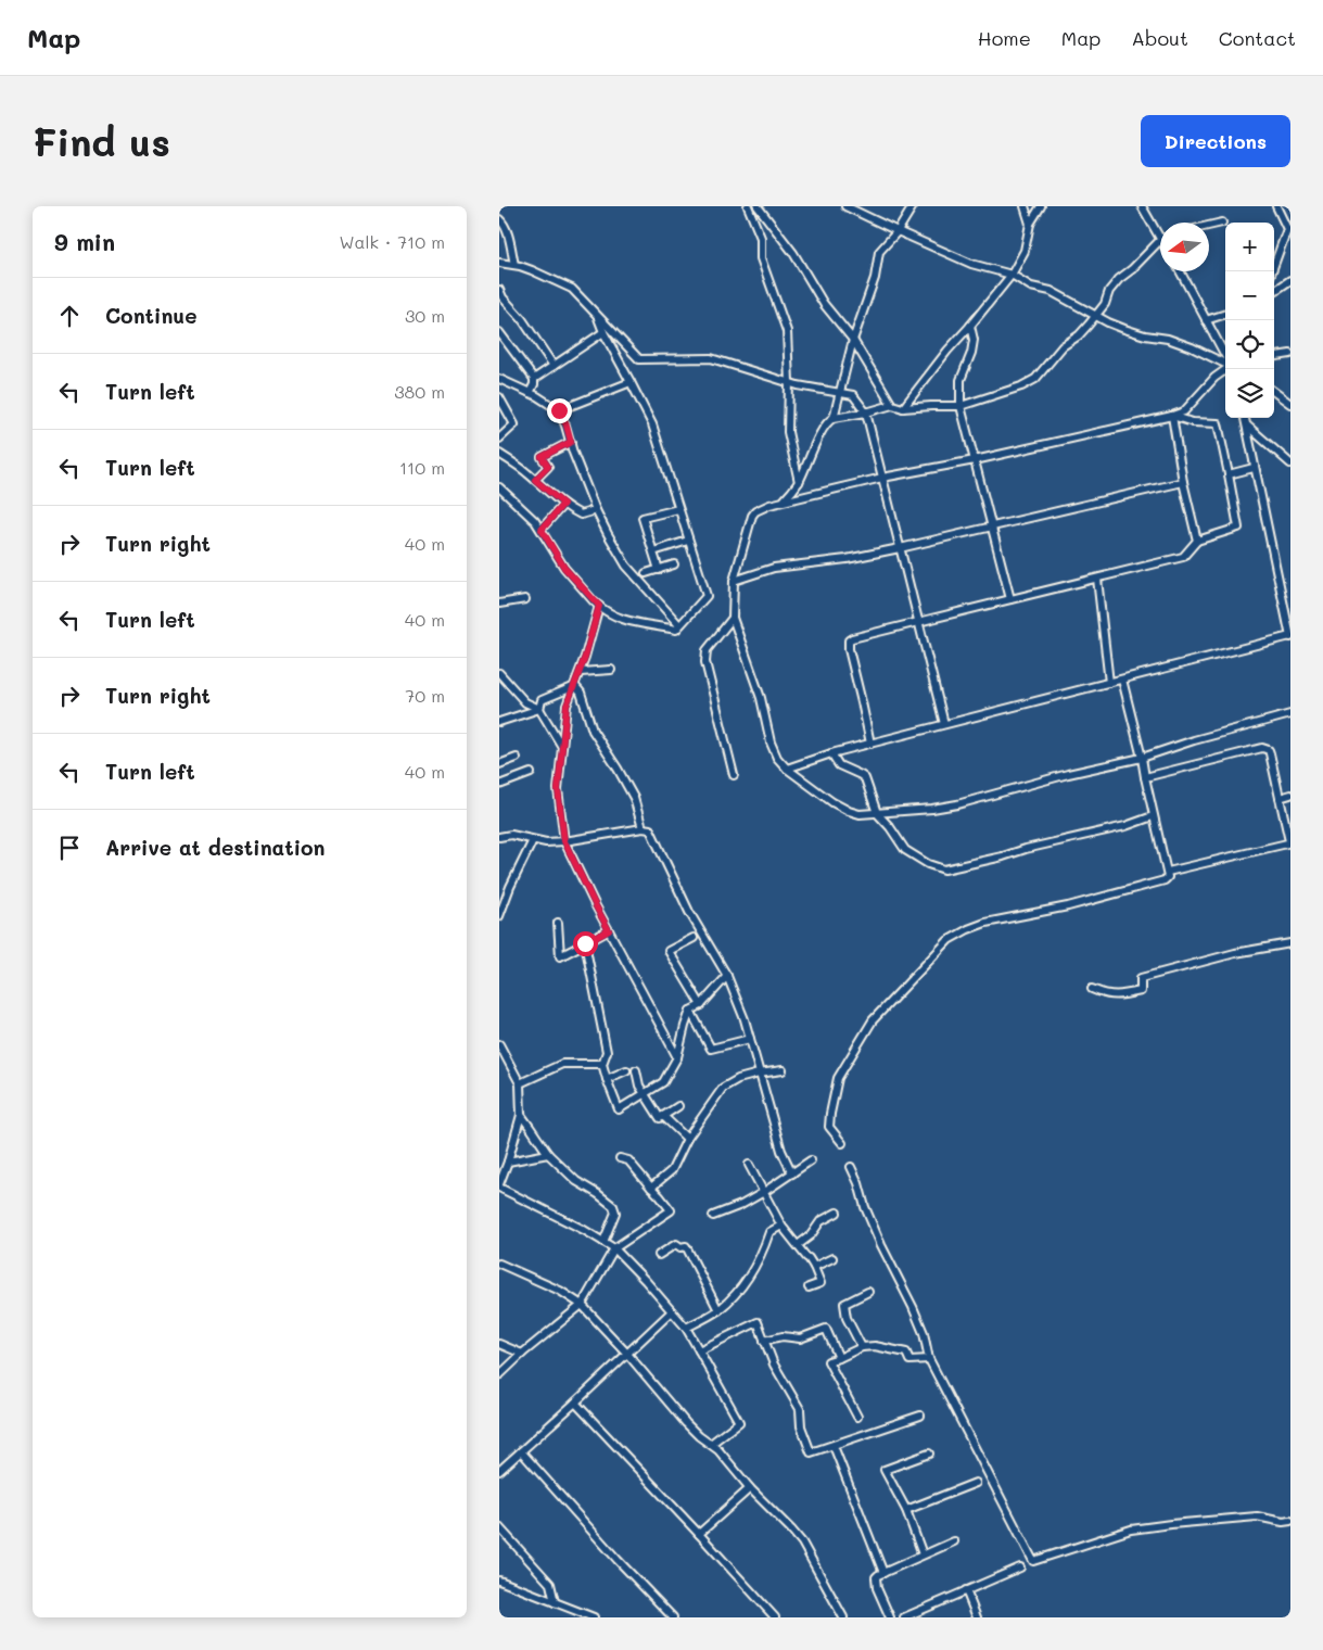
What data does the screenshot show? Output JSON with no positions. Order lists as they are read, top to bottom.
{
  "north": "left",
  "page": {
    "header": "Map",
    "nav": [
      "Home",
      "Map",
      "About",
      "Contact"
    ],
    "buttons": "Directions",
    "title": "Find us",
    "heading": ["9 min", "Walk · 710 m"],
    "map_buttons": ["+", "−"],
    "list": [
      ["Continue", "30 m"],
      ["Turn left", "380 m"],
      ["Turn left", "110 m"],
      ["Turn right", "40 m"],
      ["Turn left", "40 m"],
      ["Turn right", "70 m"],
      ["Turn left", "40 m"],
      "Arrive at destination"
    ]
  }
}
